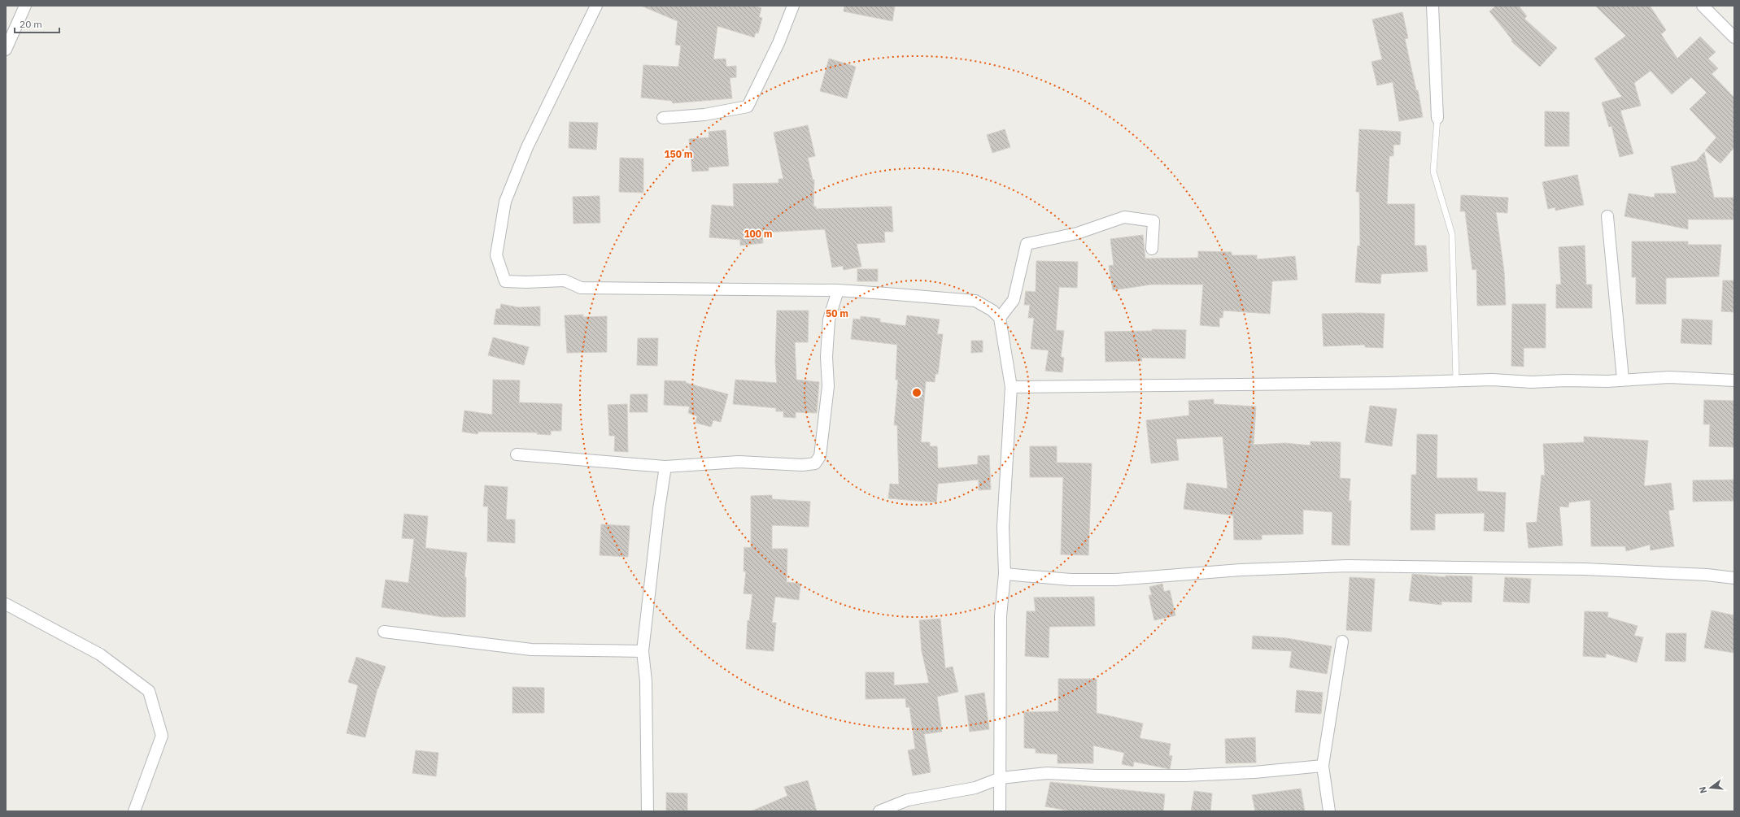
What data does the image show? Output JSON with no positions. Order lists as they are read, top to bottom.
{
  "scale_bar": "20 m",
  "north": "left",
  "rings": ["150 m", "100 m", "50 m"]
}
